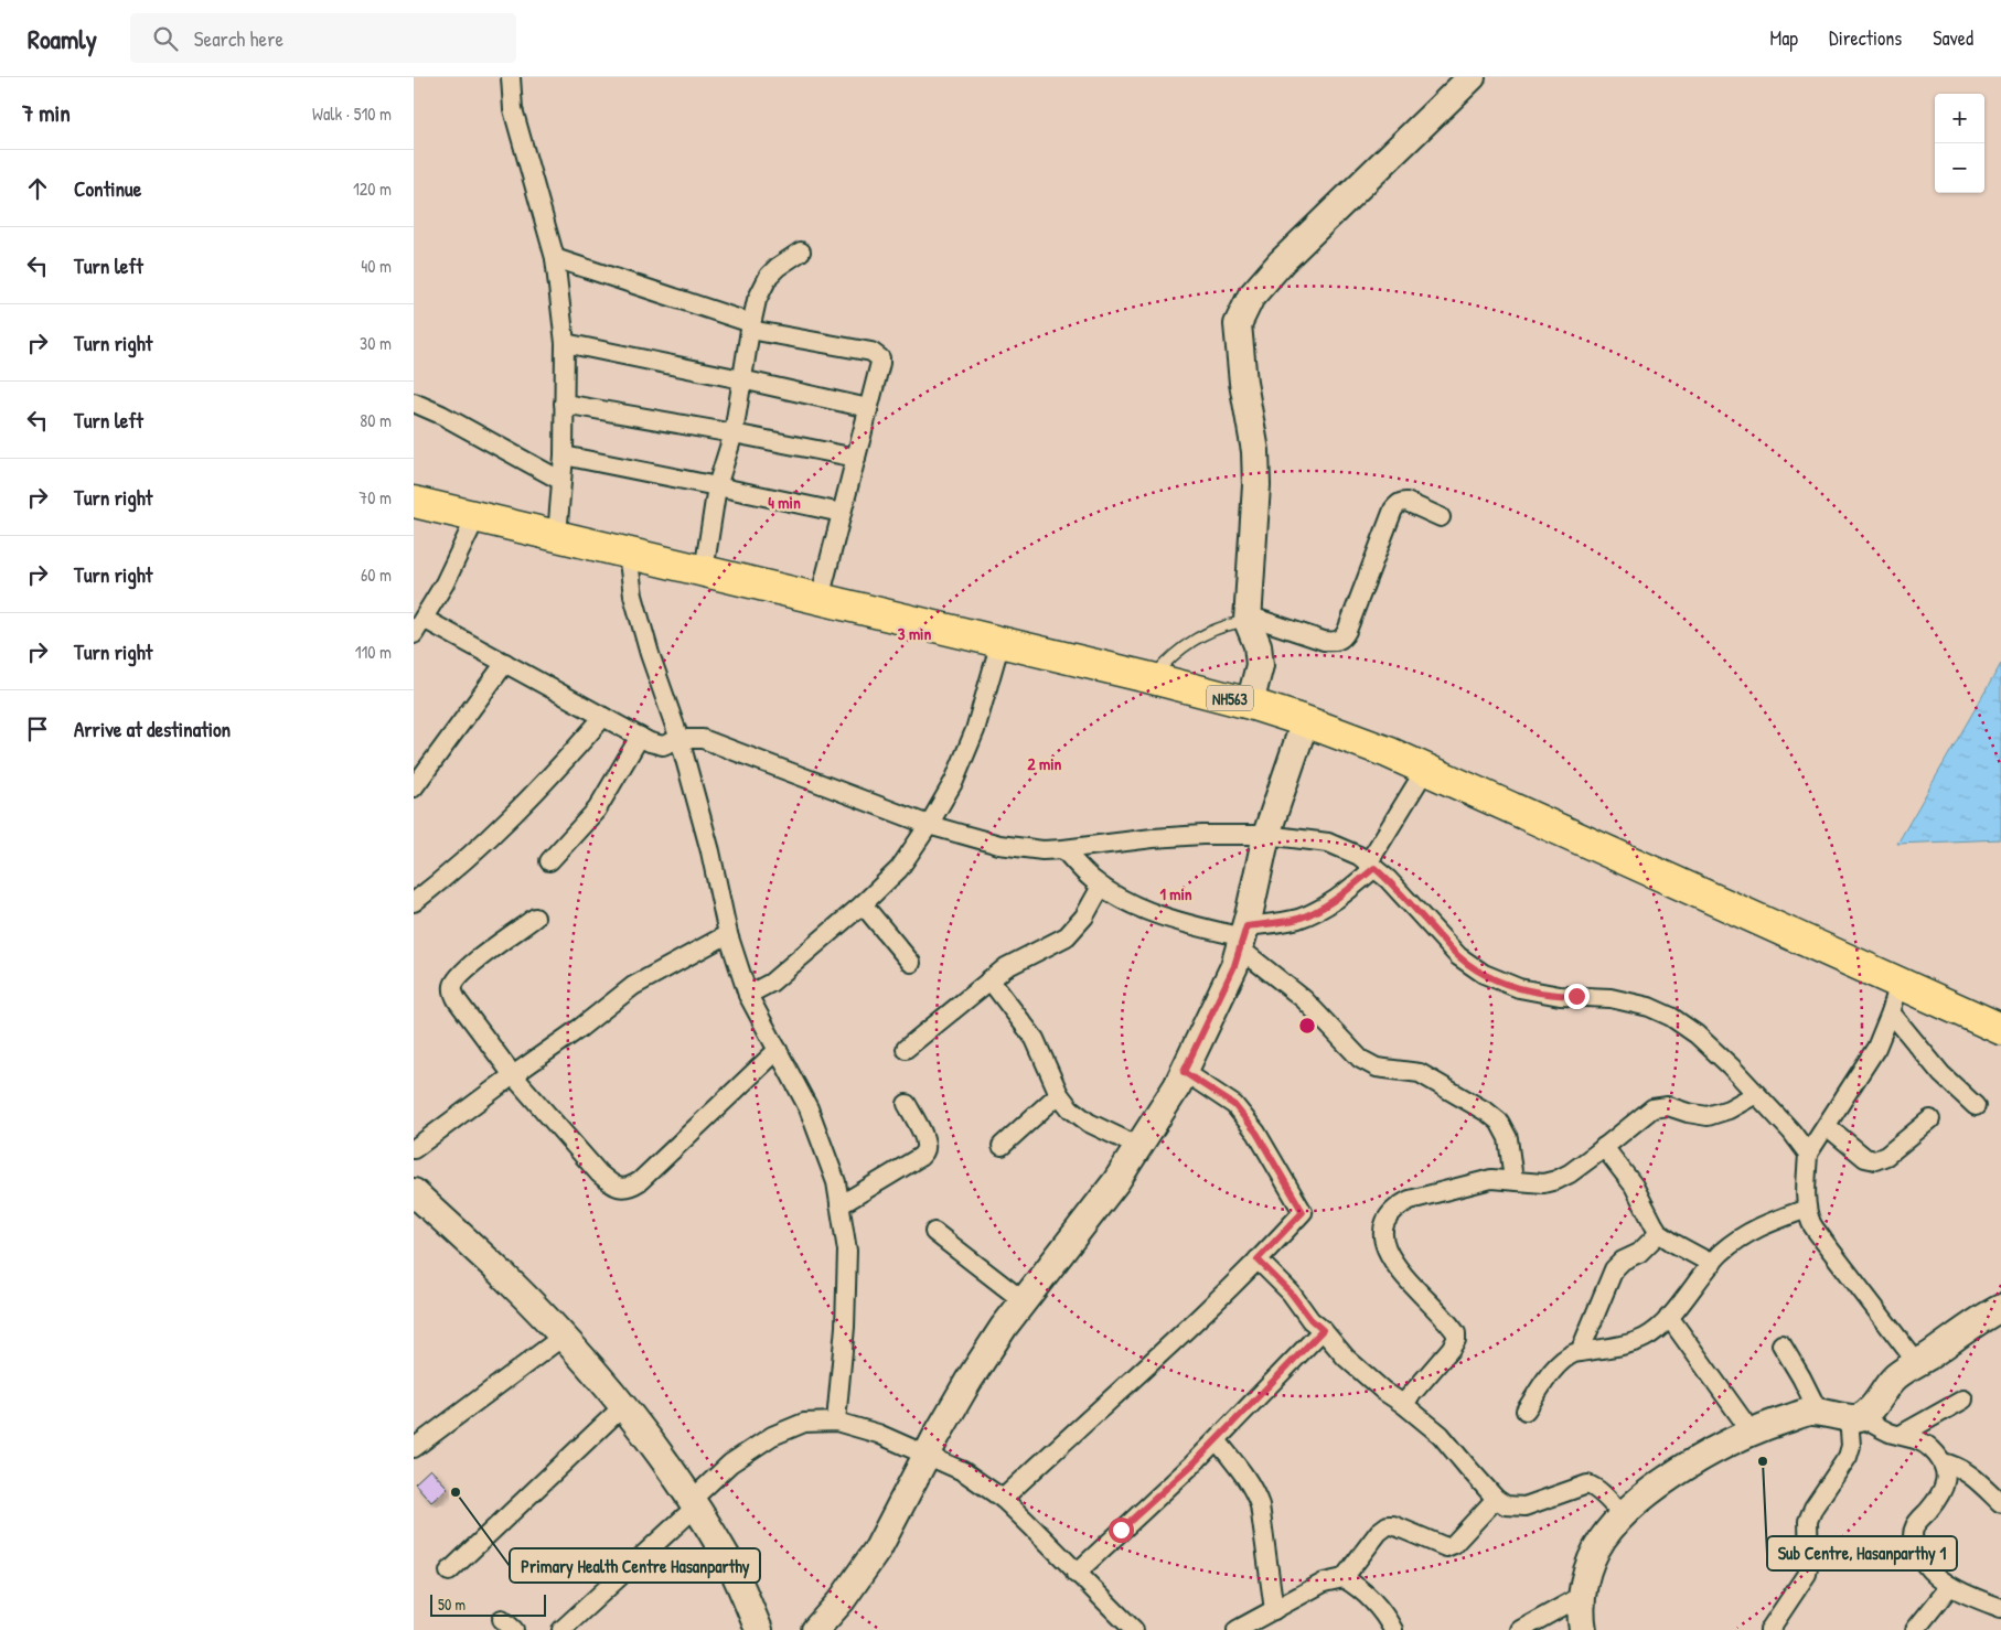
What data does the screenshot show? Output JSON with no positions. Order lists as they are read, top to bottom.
{
  "streets": {
    "highway": ["NH563"]
  },
  "places": ["Sub Centre, Hasanparthy 1", "Primary Health Centre Hasanparthy"],
  "scale_bar": "50 m",
  "page": {
    "header": "Roamly",
    "search": "Search here",
    "nav": ["Map", "Directions", "Saved"],
    "heading": ["7 min", "Walk · 510 m"],
    "map_buttons": ["+", "−"],
    "list": [
      ["Continue", "120 m"],
      ["Turn left", "40 m"],
      ["Turn right", "30 m"],
      ["Turn left", "80 m"],
      ["Turn right", "70 m"],
      ["Turn right", "60 m"],
      ["Turn right", "110 m"],
      "Arrive at destination"
    ],
    "scale": "50 m"
  },
  "rings": [
    "4 min",
    "3 min",
    "2 min",
    "1 min"
  ]
}
